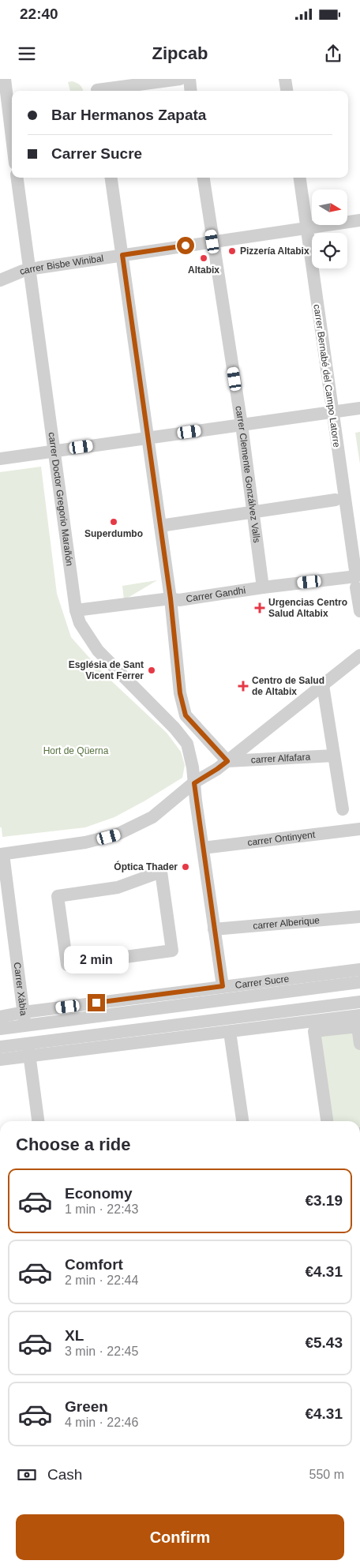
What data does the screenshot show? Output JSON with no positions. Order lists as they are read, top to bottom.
{
  "streets": {
    "street": [
      "carrer Bisbe Winibal",
      "carrer Bernabé del Campo Latorre",
      "carrer Clemente Gonzálvez Valls",
      "carrer Doctor Gregorio Marañón",
      "Carrer Gandhi",
      "carrer Alfafara",
      "carrer Ontinyent",
      "carrer Alberique",
      "Carrer Sucre",
      "Carrer Xàbia"
    ]
  },
  "crossings": [
    ["carrer Bisbe Winibal", "carrer Bernabé del Campo Latorre"],
    ["carrer Bisbe Winibal", "carrer Clemente Gonzálvez Valls"],
    ["carrer Bisbe Winibal", "carrer Doctor Gregorio Marañón"],
    ["carrer Bernabé del Campo Latorre", "Carrer Gandhi"],
    ["carrer Clemente Gonzálvez Valls", "Carrer Gandhi"],
    ["carrer Doctor Gregorio Marañón", "Carrer Gandhi"],
    ["carrer Doctor Gregorio Marañón", "carrer Ontinyent"],
    ["carrer Doctor Gregorio Marañón", "carrer Alberique"],
    ["carrer Doctor Gregorio Marañón", "Carrer Sucre"],
    ["Carrer Sucre", "Carrer Xàbia"]
  ],
  "parks": ["Hort de Qüerna"],
  "places": {
    "other": [
      "Pizzería Altabix",
      "Altabix",
      "Superdumbo",
      "Església de Sant Vicent Ferrer",
      "Óptica Thader"
    ],
    "health": ["Urgencias Centro Salud Altabix", "Centro de Salud de Altabix"]
  },
  "north": "right",
  "page": {
    "status": "22:40",
    "header": "Zipcab",
    "banner": ["Bar Hermanos Zapata", "Carrer Sucre"],
    "bubble": "2 min",
    "heading": "Choose a ride",
    "list": [
      {
        "name": "Economy",
        "note": "1 min · 22:43",
        "value": "€3.19"
      },
      {
        "name": "Comfort",
        "note": "2 min · 22:44",
        "value": "€4.31"
      },
      {
        "name": "XL",
        "note": "3 min · 22:45",
        "value": "€5.43"
      },
      {
        "name": "Green",
        "note": "4 min · 22:46",
        "value": "€4.31"
      }
    ],
    "pay": ["Cash", "550 m"],
    "buttons": "Confirm"
  }
}
